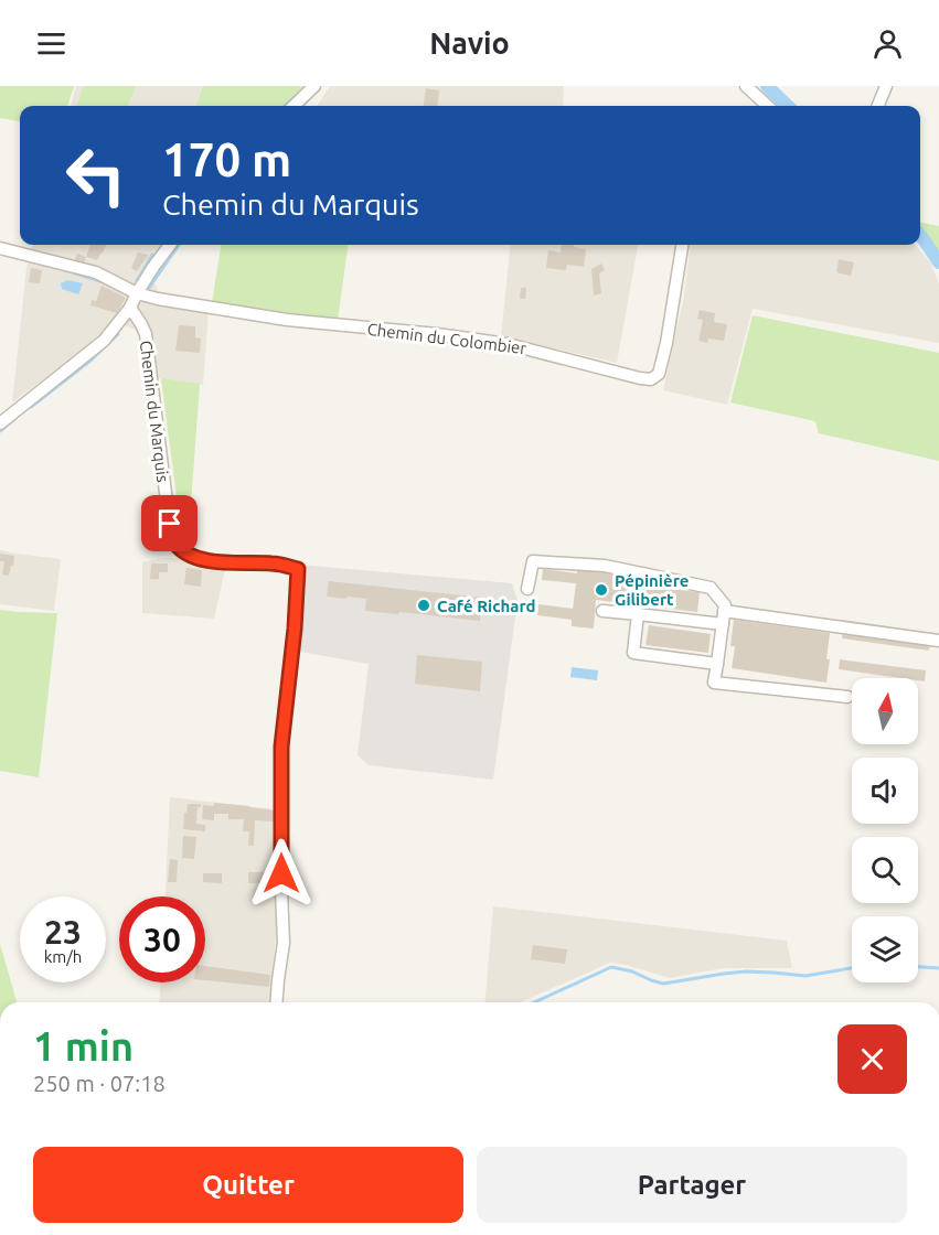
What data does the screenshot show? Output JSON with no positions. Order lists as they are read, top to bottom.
{
  "streets": {
    "street": ["Chemin du Colombier", "Chemin du Marquis"]
  },
  "places": ["Pépinière Gilibert", "Café Richard"],
  "north": "top",
  "page": {
    "header": "Navio",
    "turn": ["170 m", "Chemin du Marquis"],
    "speed": "23 km/h",
    "limit": "30",
    "heading": ["1 min", "250 m · 07:18"],
    "buttons": ["Quitter", "Partager"]
  }
}
